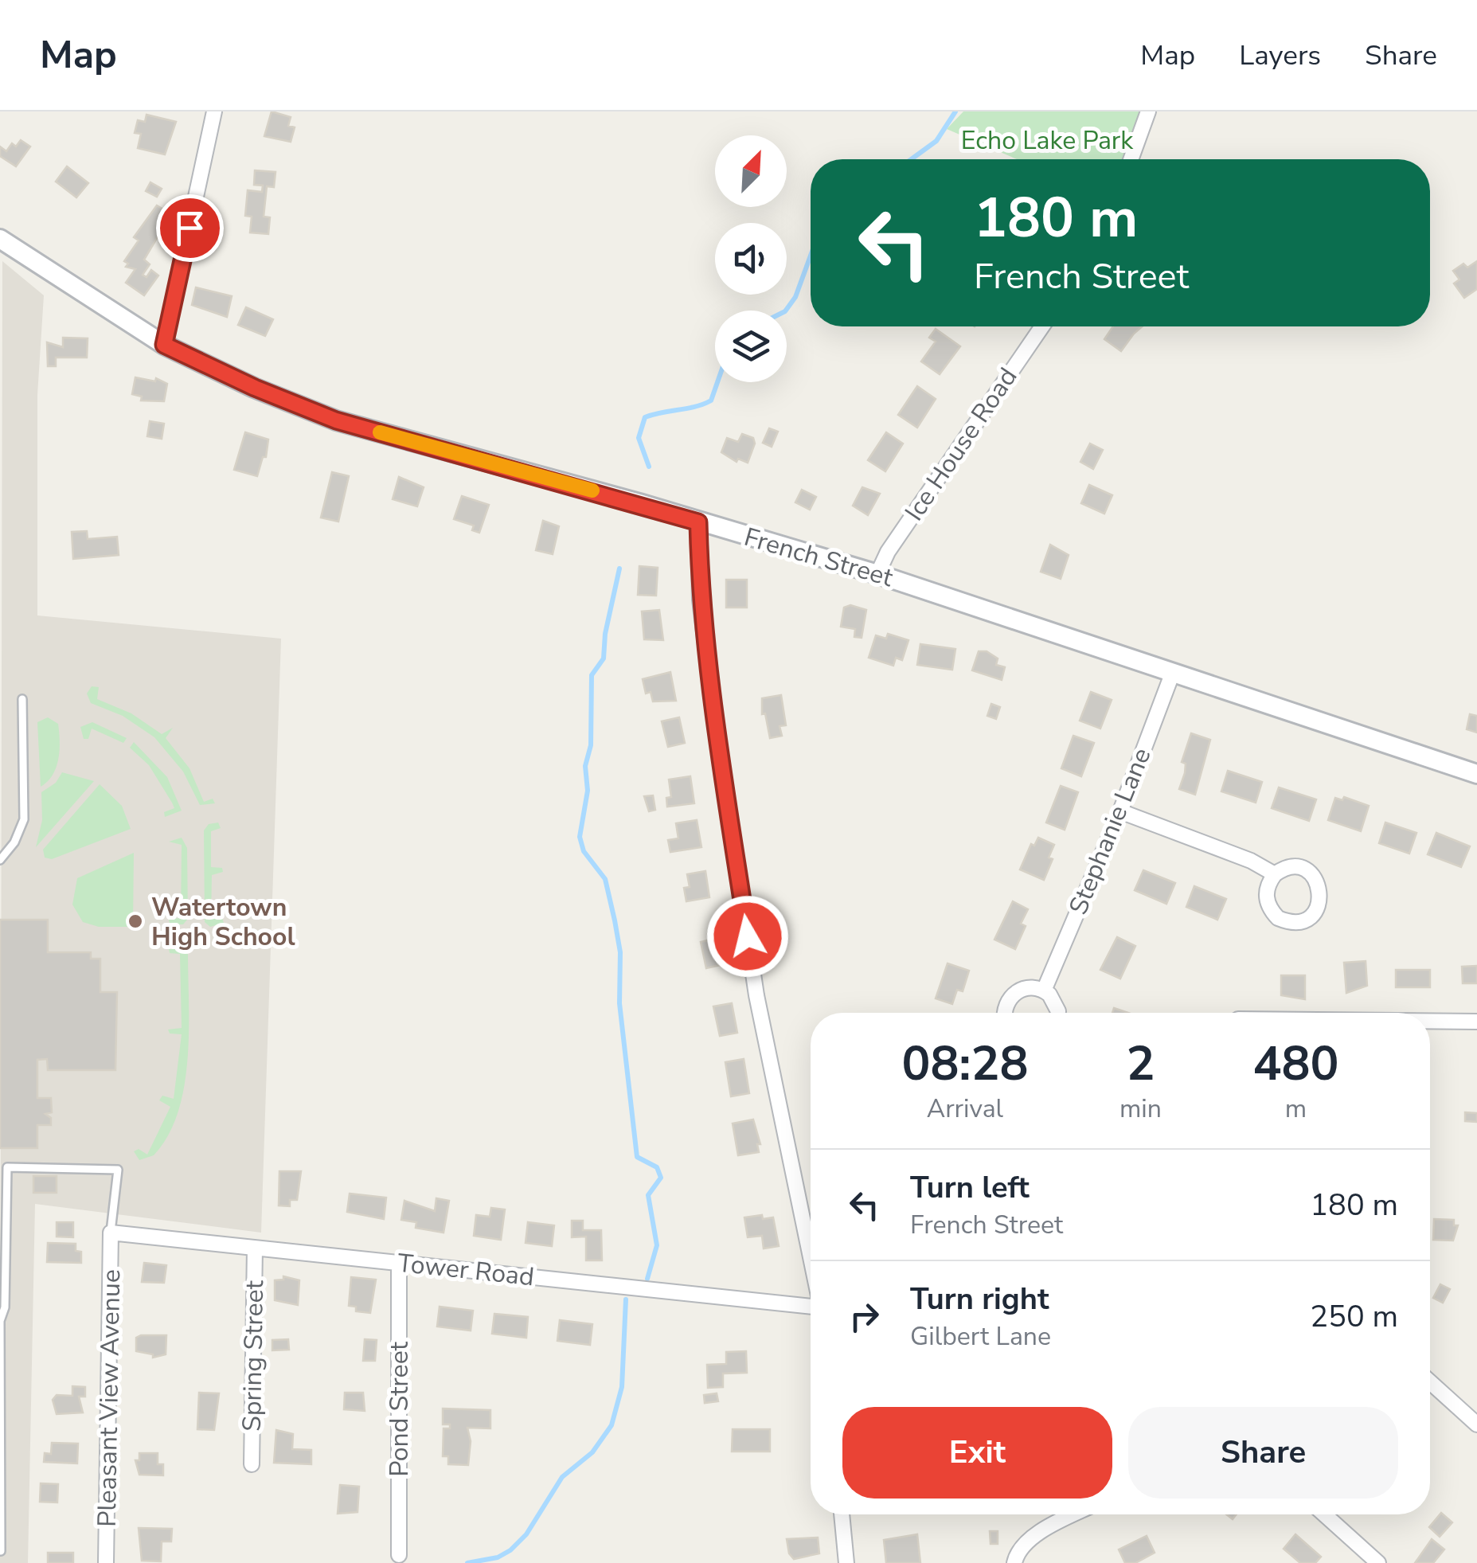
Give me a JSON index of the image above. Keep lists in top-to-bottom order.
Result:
{
  "streets": {
    "street": [
      "Ice House Road",
      "French Street",
      "Stephanie Lane",
      "Tower Road",
      "Spring Street",
      "Pleasant View Avenue",
      "Pond Street"
    ]
  },
  "crossings": [
    ["Ice House Road", "French Street"],
    ["French Street", "Stephanie Lane"],
    ["Tower Road", "Spring Street"],
    ["Tower Road", "Pleasant View Avenue"],
    ["Tower Road", "Pond Street"]
  ],
  "parks": ["Echo Lake Park"],
  "places": ["Watertown High School"],
  "north": "top right",
  "page": {
    "header": "Map",
    "nav": ["Map", "Layers", "Share"],
    "turn": ["180 m", "French Street"],
    "eta": [
      "08:28",
      "Arrival",
      "2",
      "min",
      "480",
      "m"
    ],
    "list": [
      {
        "name": "Turn left",
        "note": "French Street",
        "value": "180 m"
      },
      {
        "name": "Turn right",
        "note": "Gilbert Lane",
        "value": "250 m"
      }
    ],
    "buttons": ["Exit", "Share"]
  }
}
